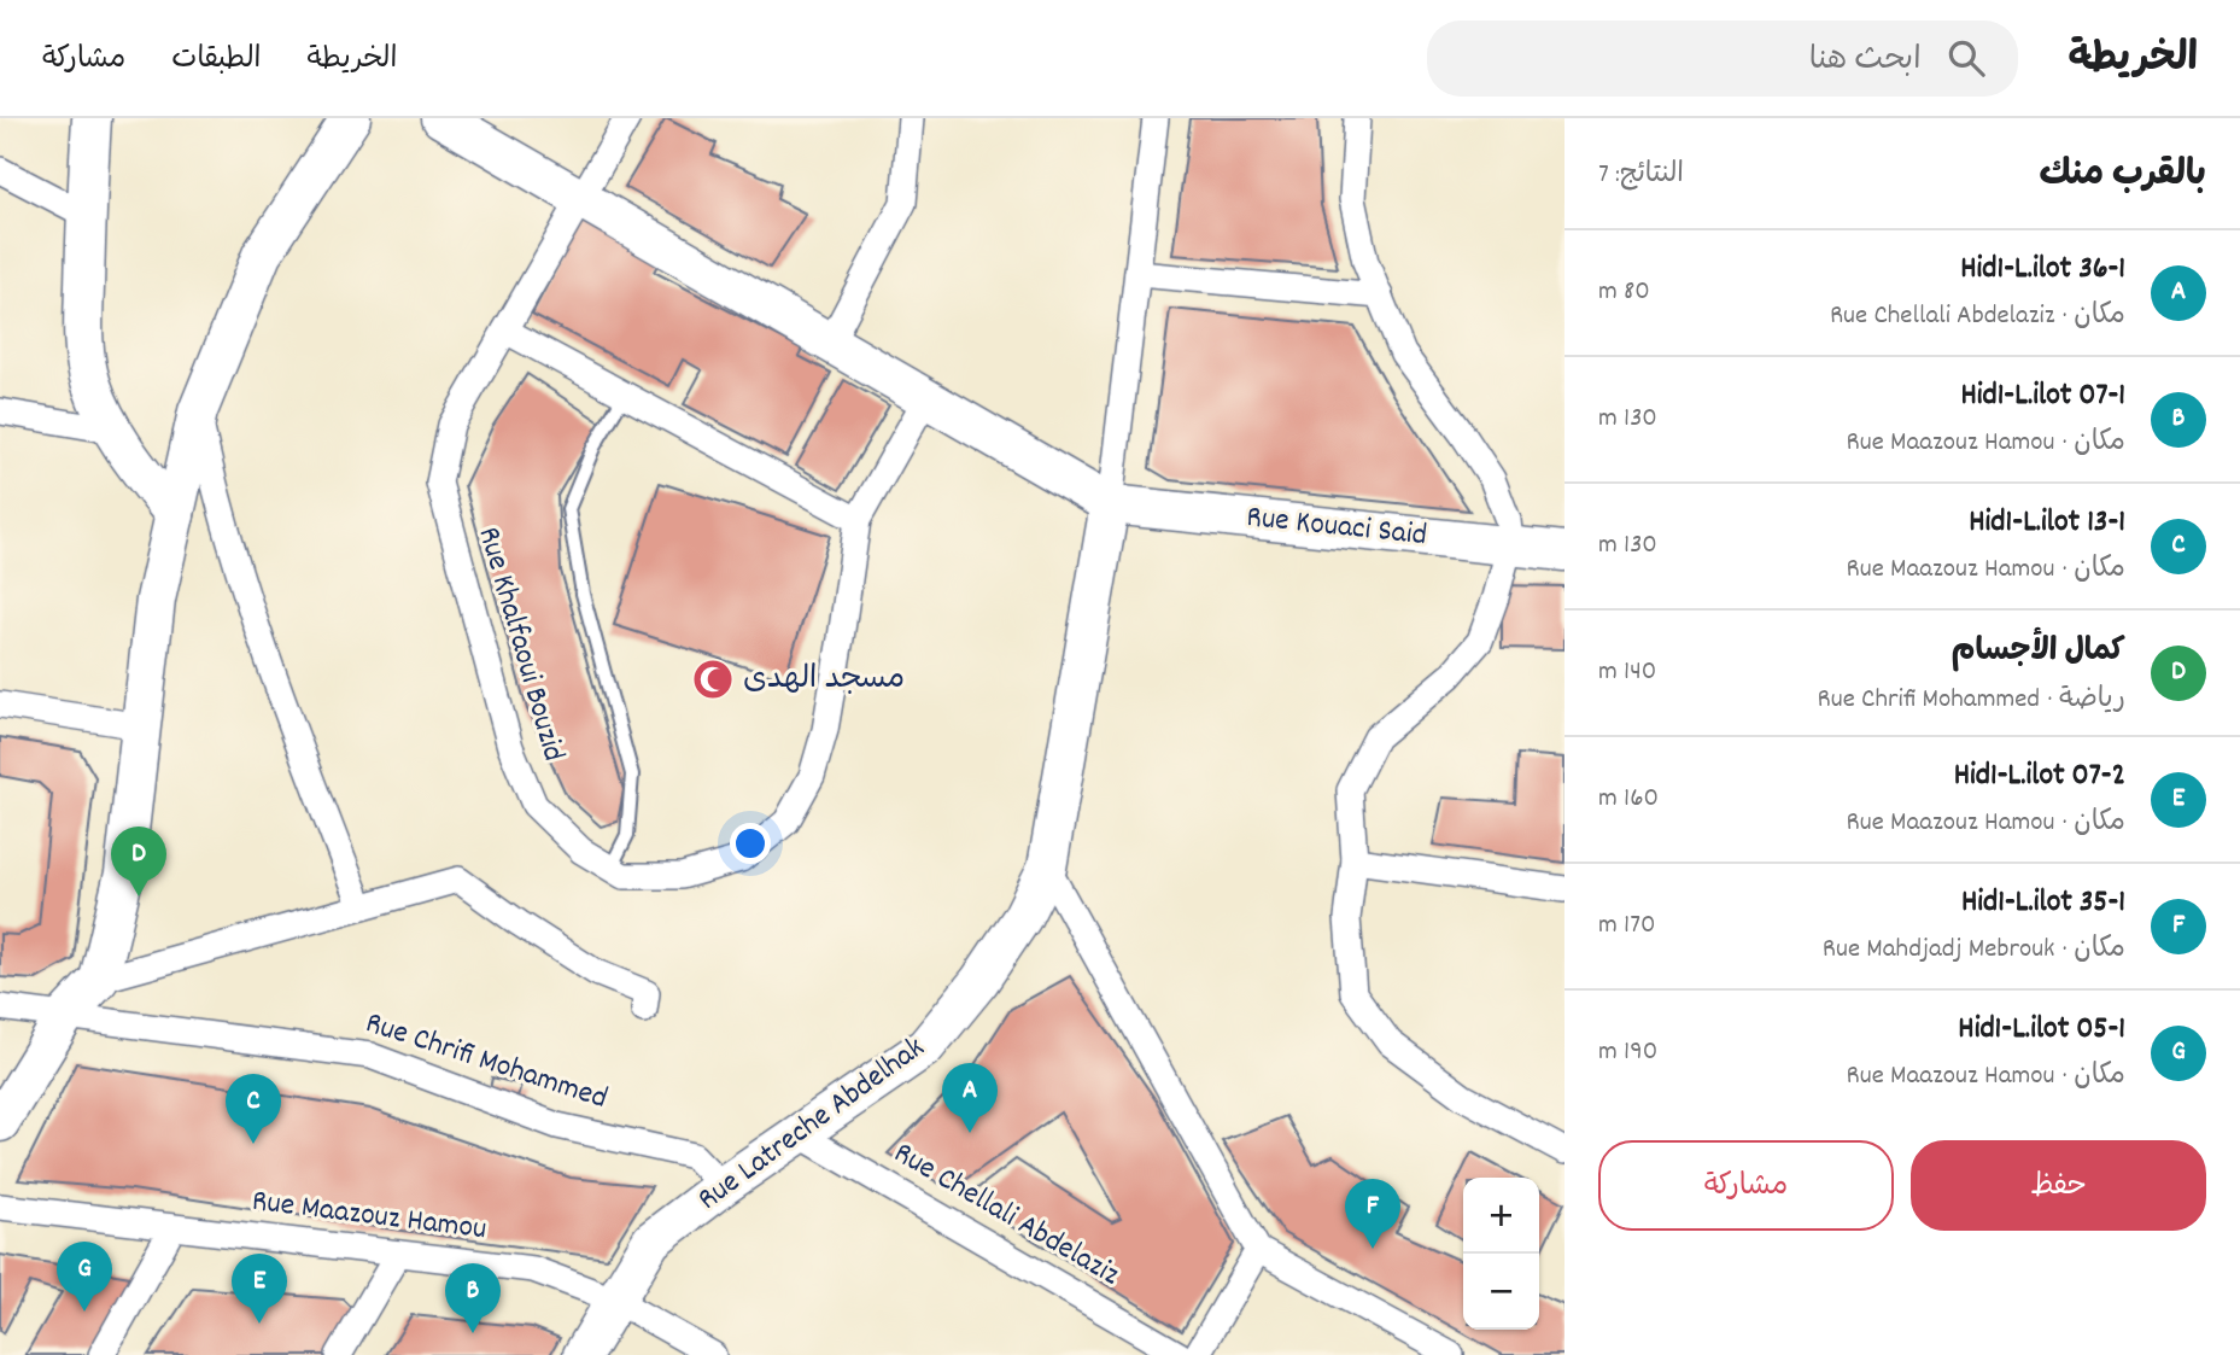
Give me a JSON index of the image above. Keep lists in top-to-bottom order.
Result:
{
  "streets": {
    "street": [
      "Rue Kouaci Said",
      "Rue Khalfaoui Bouzid",
      "Rue Chrifi Mohammed",
      "Rue Latreche Abdelhak",
      "Rue Chellali Abdelaziz",
      "Rue Maazouz Hamou"
    ]
  },
  "crossings": [
    ["Rue Kouaci Said", "Rue Latreche Abdelhak"],
    ["Rue Chrifi Mohammed", "Rue Latreche Abdelhak"],
    ["Rue Latreche Abdelhak", "Rue Chellali Abdelaziz"],
    ["Rue Latreche Abdelhak", "Rue Maazouz Hamou"]
  ],
  "places": {
    "mosque": ["مسجد الهدى"]
  },
  "page": {
    "header": "الخريطة",
    "search": "ابحث هنا",
    "nav": ["الخريطة", "الطبقات", "مشاركة"],
    "heading": ["بالقرب منك", "النتائج: 7"],
    "list": [
      {
        "mark": "A",
        "name": "Hid1-L.ilot 36-1",
        "note": "مكان · Rue Chellali Abdelaziz",
        "value": "80 m"
      },
      {
        "mark": "B",
        "name": "Hid1-L.ilot 07-1",
        "note": "مكان · Rue Maazouz Hamou",
        "value": "130 m"
      },
      {
        "mark": "C",
        "name": "Hid1-L.ilot 13-1",
        "note": "مكان · Rue Maazouz Hamou",
        "value": "130 m"
      },
      {
        "mark": "D",
        "name": "كمال الأجسام",
        "note": "رياضة · Rue Chrifi Mohammed",
        "value": "140 m"
      },
      {
        "mark": "E",
        "name": "Hid1-L.ilot 07-2",
        "note": "مكان · Rue Maazouz Hamou",
        "value": "160 m"
      },
      {
        "mark": "F",
        "name": "Hid1-L.ilot 35-1",
        "note": "مكان · Rue Mahdjadj Mebrouk",
        "value": "170 m"
      },
      {
        "mark": "G",
        "name": "Hid1-L.ilot 05-1",
        "note": "مكان · Rue Maazouz Hamou",
        "value": "190 m"
      }
    ],
    "pins": [
      "D",
      "A",
      "C",
      "F",
      "G",
      "E",
      "B"
    ],
    "buttons": ["حفظ", "مشاركة"],
    "map_buttons": ["+", "−"]
  }
}
